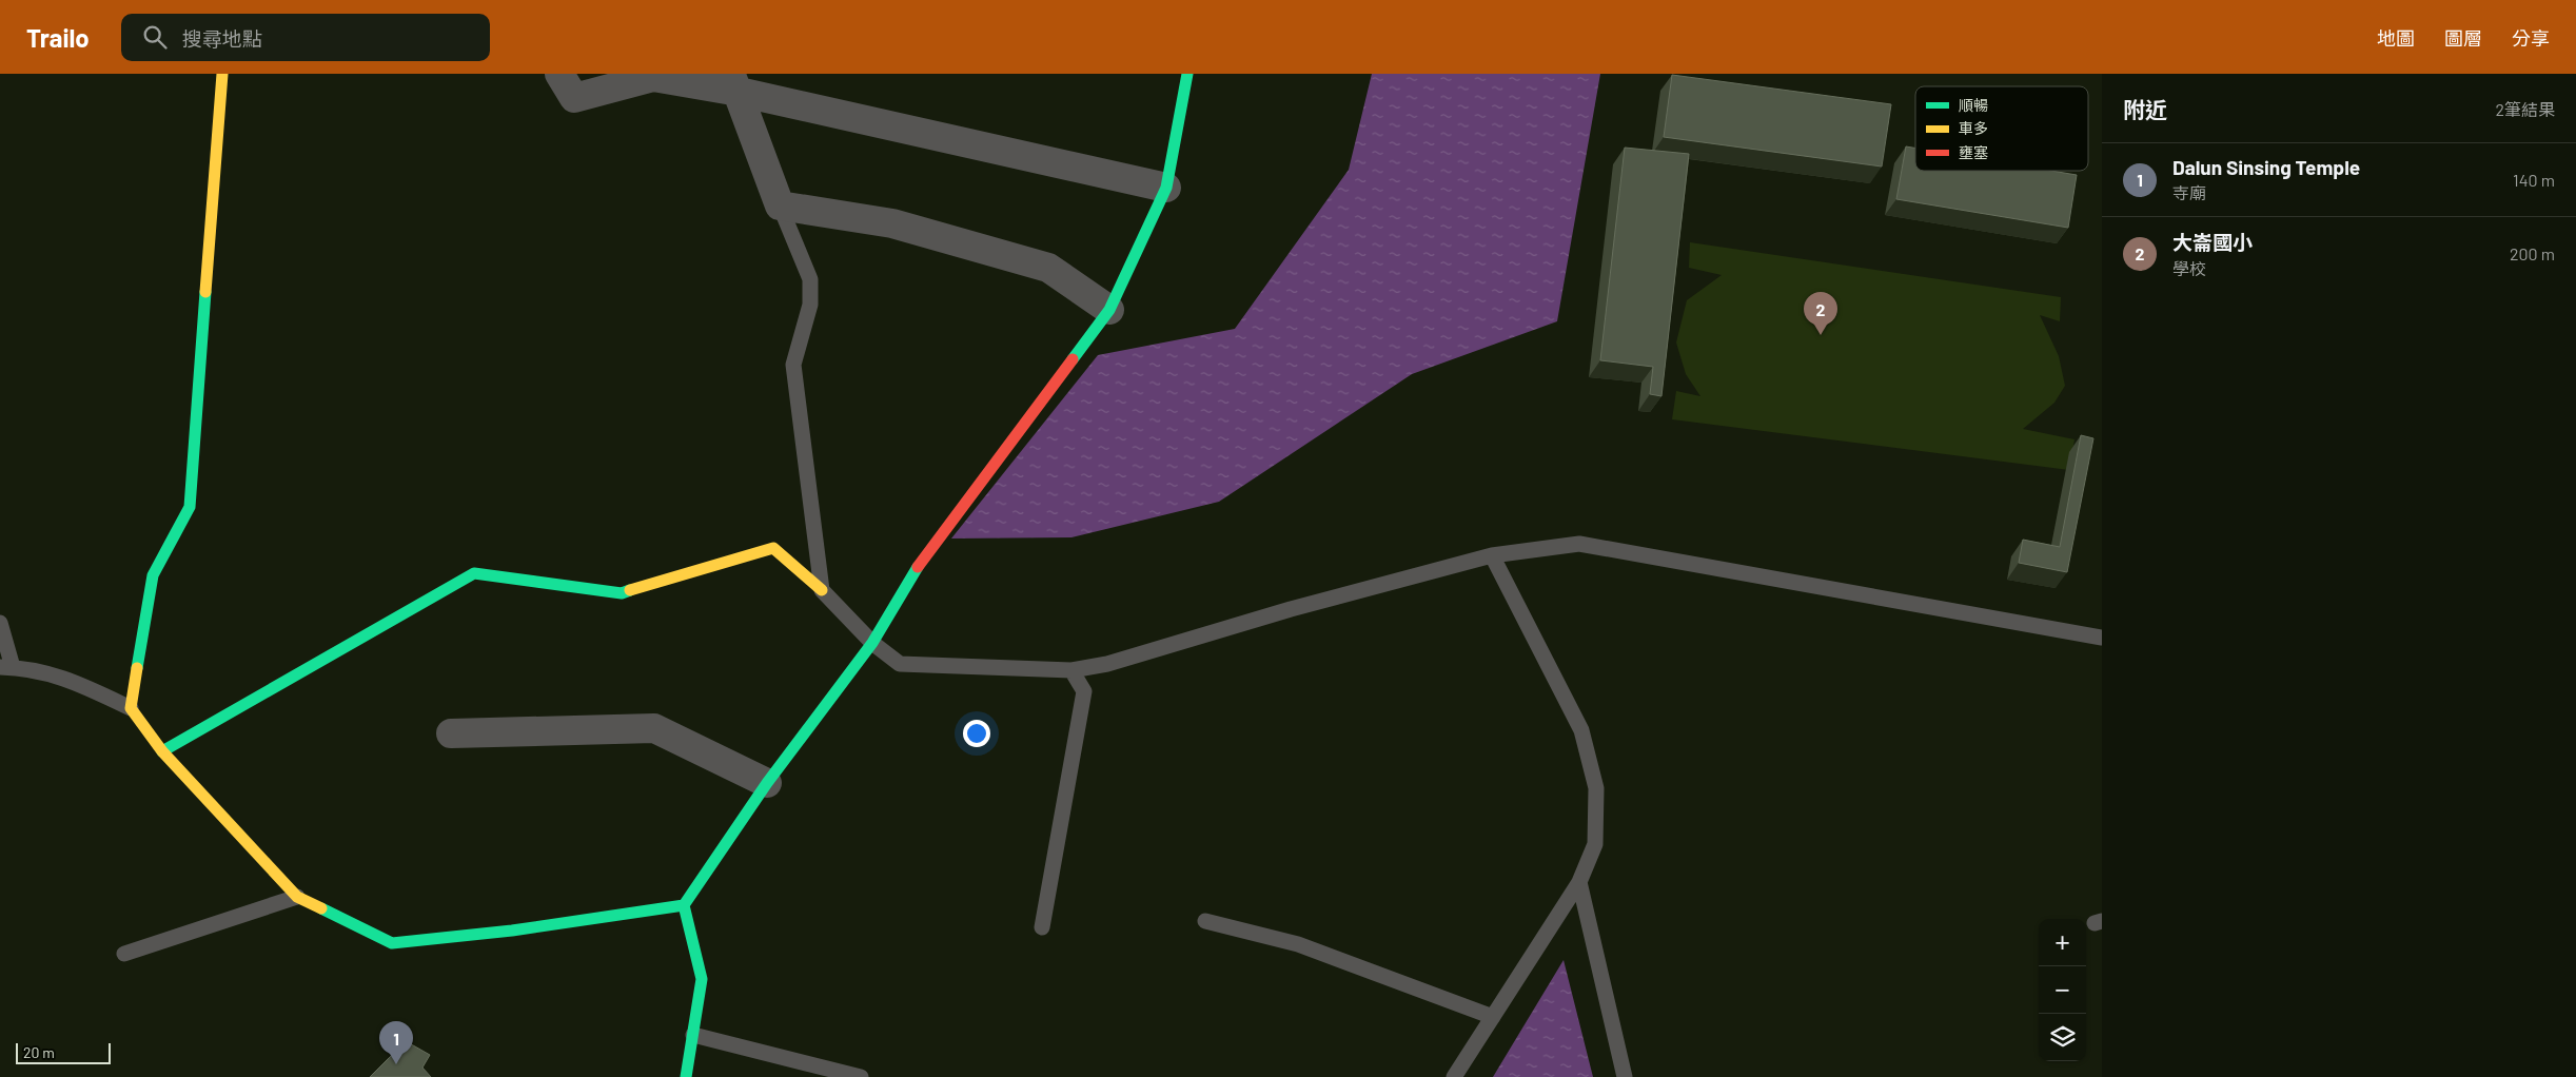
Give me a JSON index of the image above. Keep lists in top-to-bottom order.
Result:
{
  "legend": ["順暢", "車多", "壅塞"],
  "scale_bar": "20 m",
  "page": {
    "header": "Trailo",
    "search": "搜尋地點",
    "nav": ["地圖", "圖層", "分享"],
    "heading": ["附近", "2筆結果"],
    "list": [
      {
        "mark": "1",
        "name": "Dalun Sinsing Temple",
        "note": "寺廟",
        "value": "140 m"
      },
      {
        "mark": "2",
        "name": "大崙國小",
        "note": "學校",
        "value": "200 m"
      }
    ],
    "pins": ["2", "1"],
    "map_buttons": ["+", "−"],
    "scale": "20 m"
  }
}
